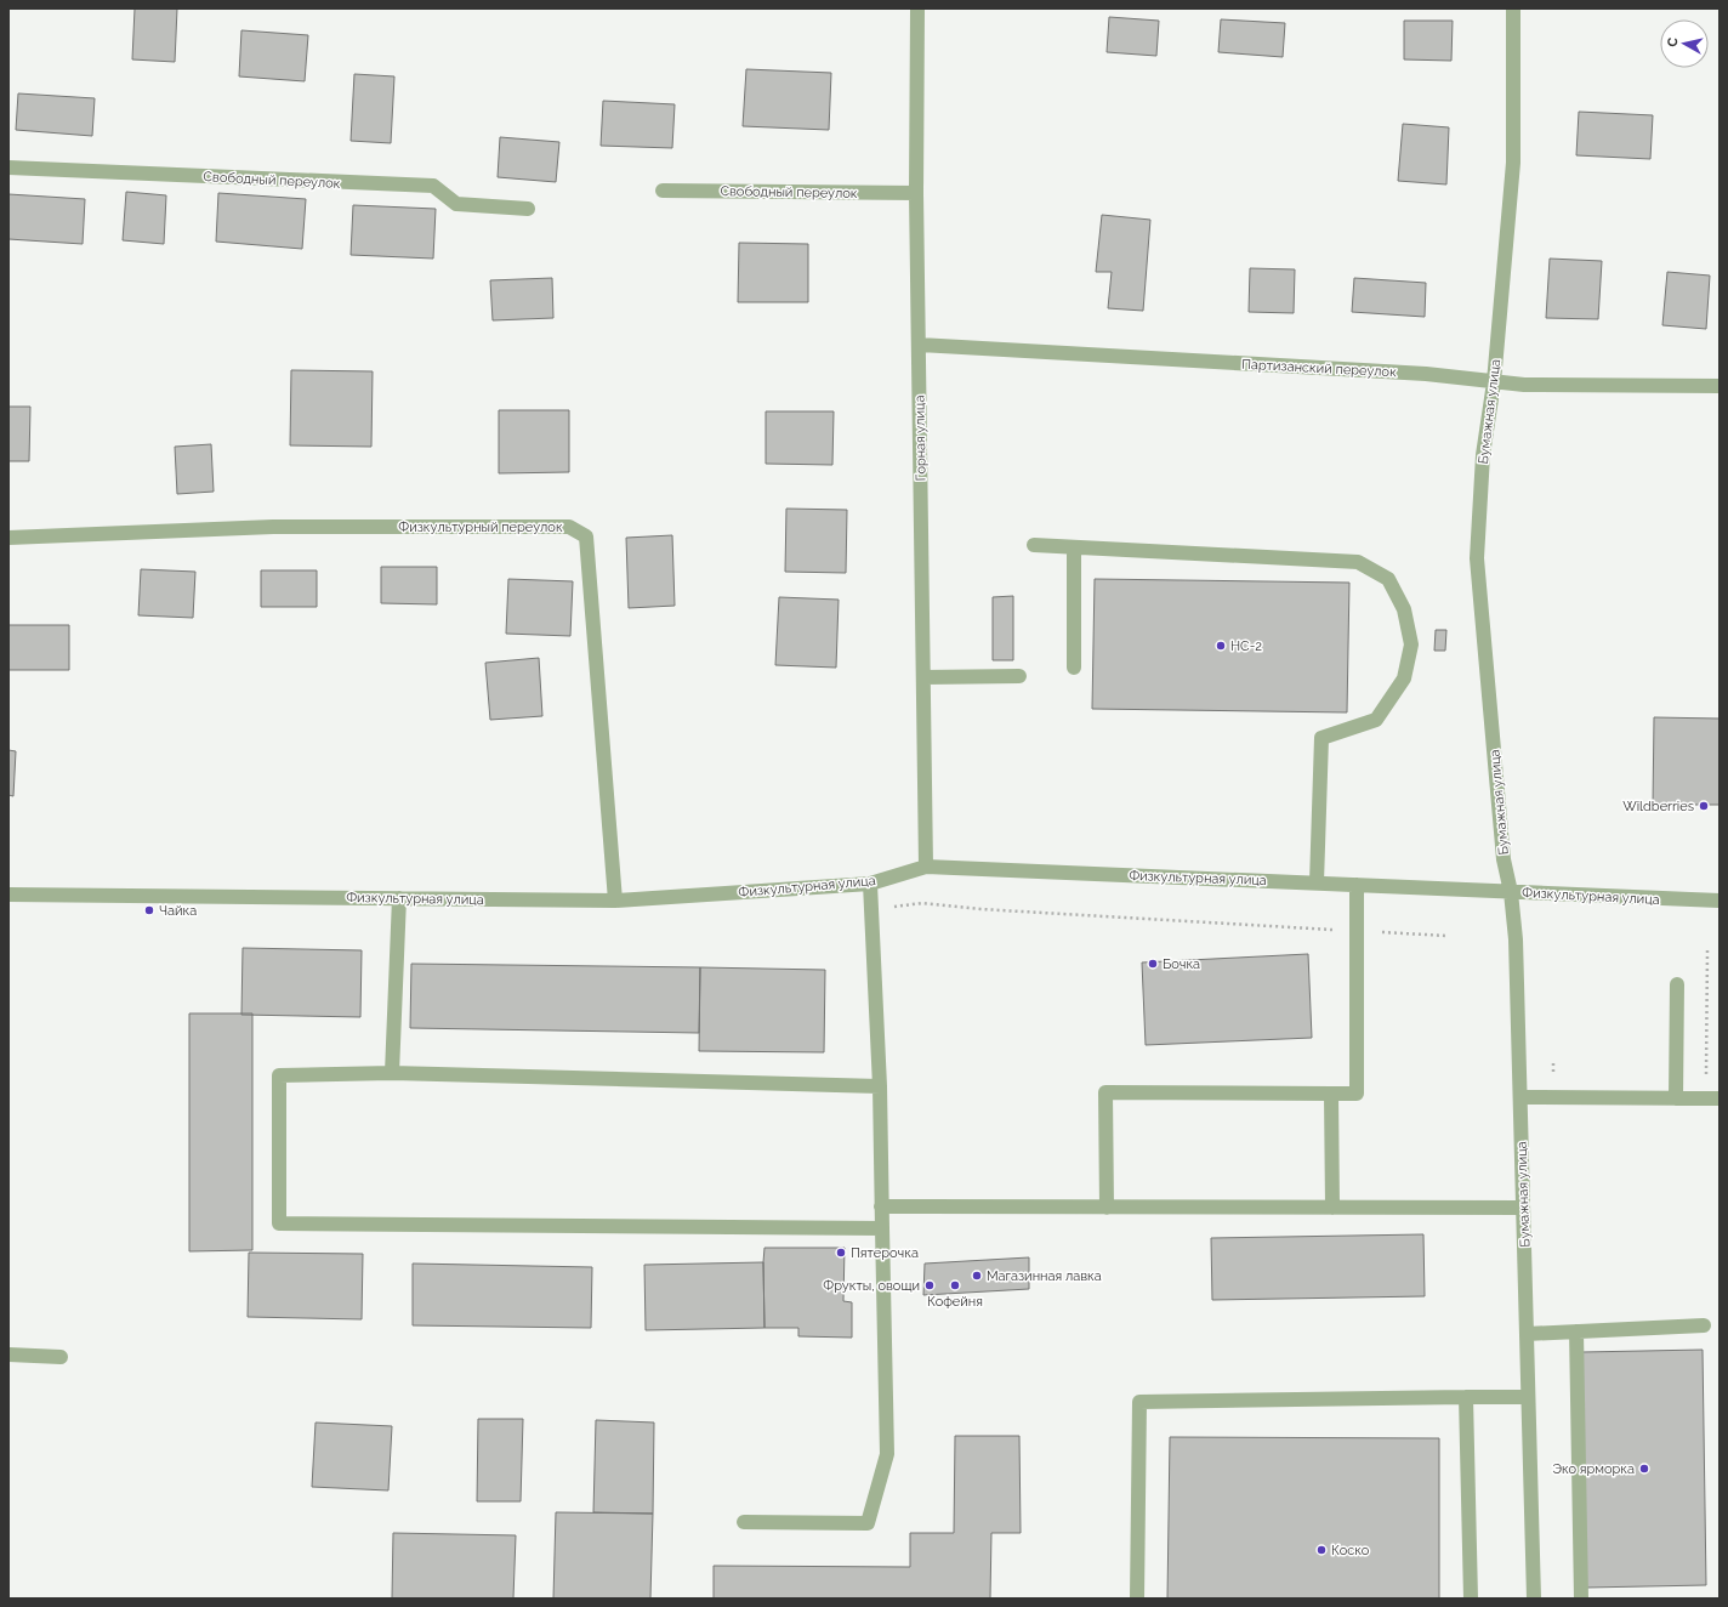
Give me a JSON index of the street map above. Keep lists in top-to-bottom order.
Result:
{
  "streets": {
    "street": [
      "Свободный переулок",
      "Партизанский переулок",
      "Бумажная улица",
      "Горная улица",
      "Физкультурный переулок",
      "Физкультурная улица"
    ]
  },
  "crossings": [
    ["Свободный переулок", "Горная улица"],
    ["Партизанский переулок", "Бумажная улица"],
    ["Партизанский переулок", "Горная улица"],
    ["Бумажная улица", "Физкультурная улица"],
    ["Горная улица", "Физкультурная улица"],
    ["Физкультурный переулок", "Физкультурная улица"]
  ],
  "places": [
    "НС-2",
    "Wildberries",
    "Чайка",
    "Бочка",
    "Пятерочка",
    "Магазинная лавка",
    "Фрукты, овощи",
    "Кофейня",
    "Эко ярморка",
    "Коско"
  ],
  "north": "left"
}
